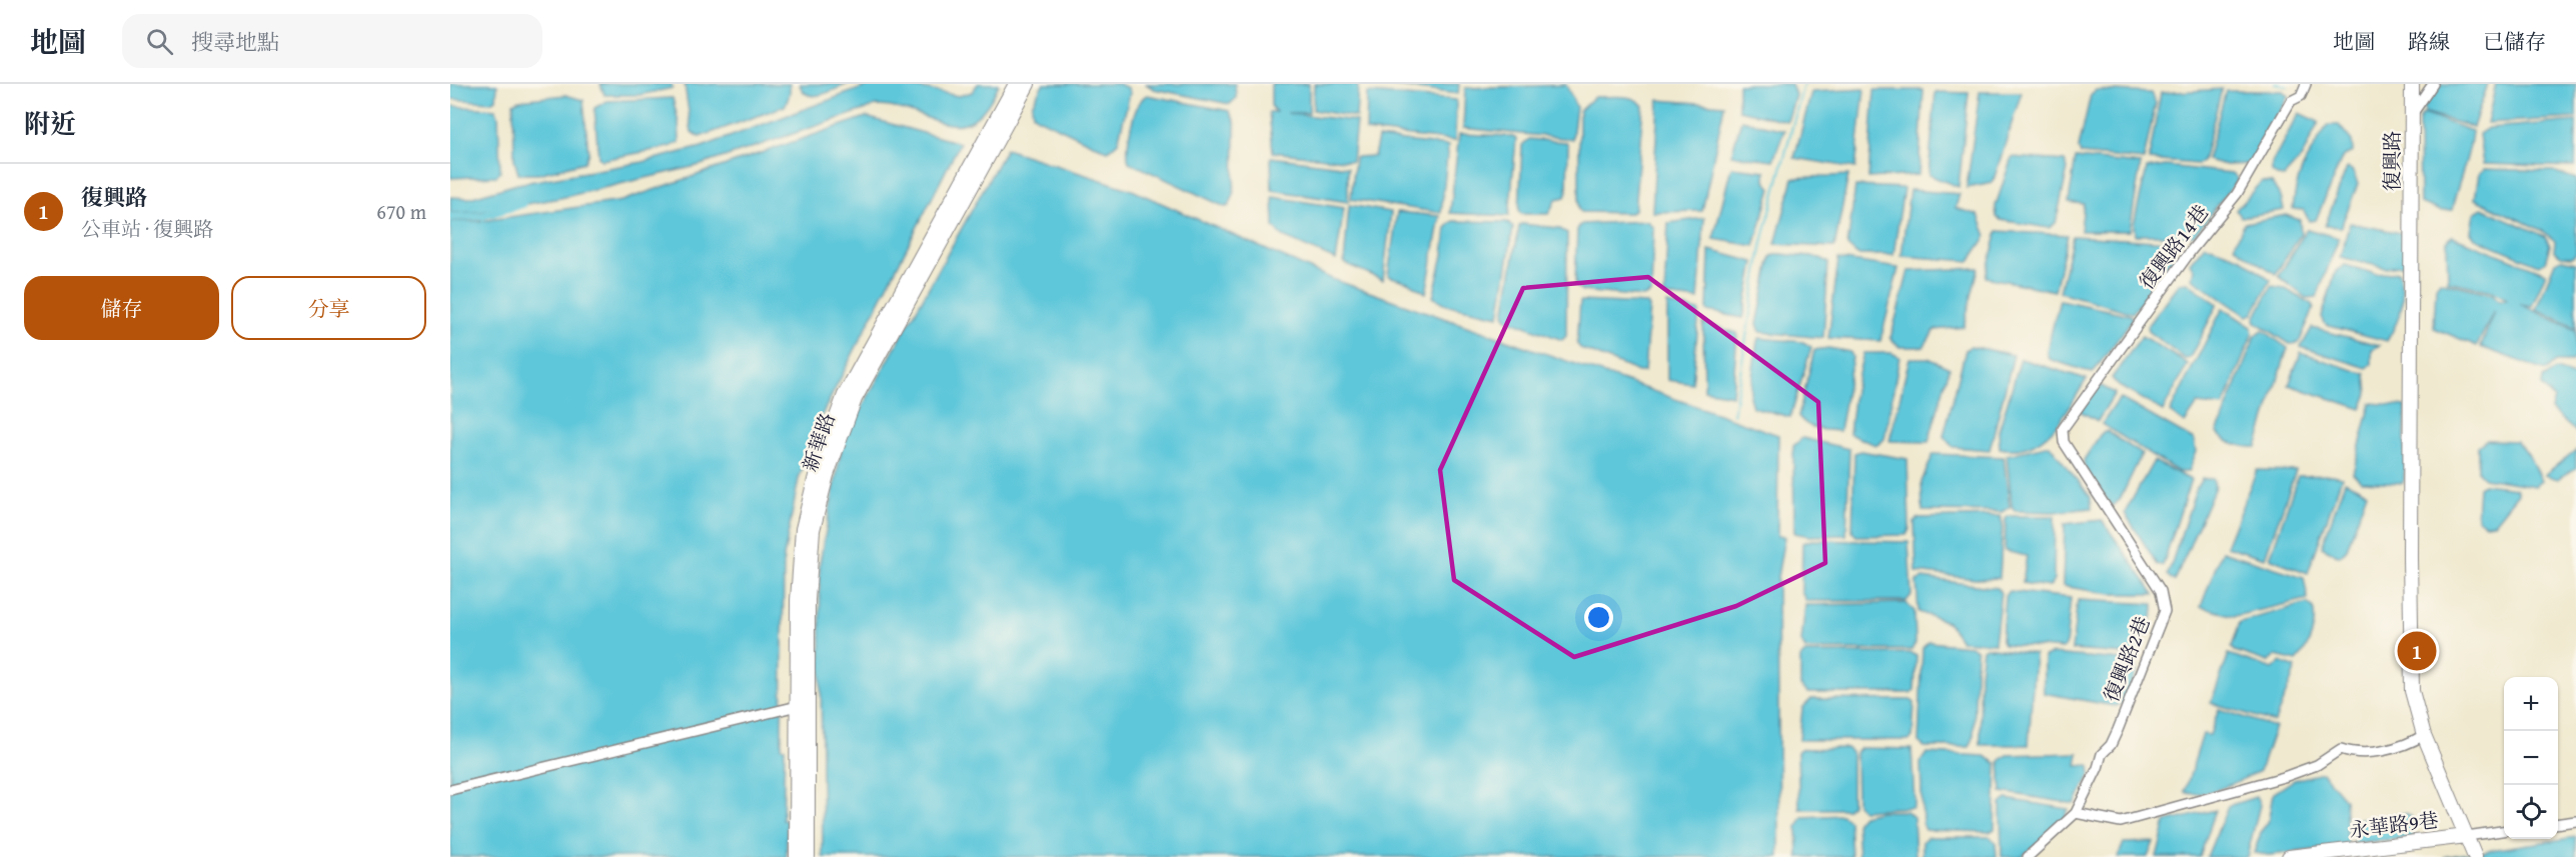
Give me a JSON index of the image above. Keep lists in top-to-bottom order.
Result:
{
  "streets": {
    "street": [
      "復興路",
      "復興路14巷",
      "新華路",
      "復興路2巷",
      "永華路9巷"
    ]
  },
  "crossings": [
    ["復興路", "永華路9巷"],
    ["復興路14巷", "復興路2巷"]
  ],
  "page": {
    "header": "地圖",
    "search": "搜尋地點",
    "nav": ["地圖", "路線", "已儲存"],
    "heading": "附近",
    "list": [
      {
        "mark": "1",
        "name": "復興路",
        "note": "公車站 · 復興路",
        "value": "670 m"
      }
    ],
    "buttons": ["儲存", "分享"],
    "pins": "1",
    "map_buttons": ["+", "−"]
  }
}
